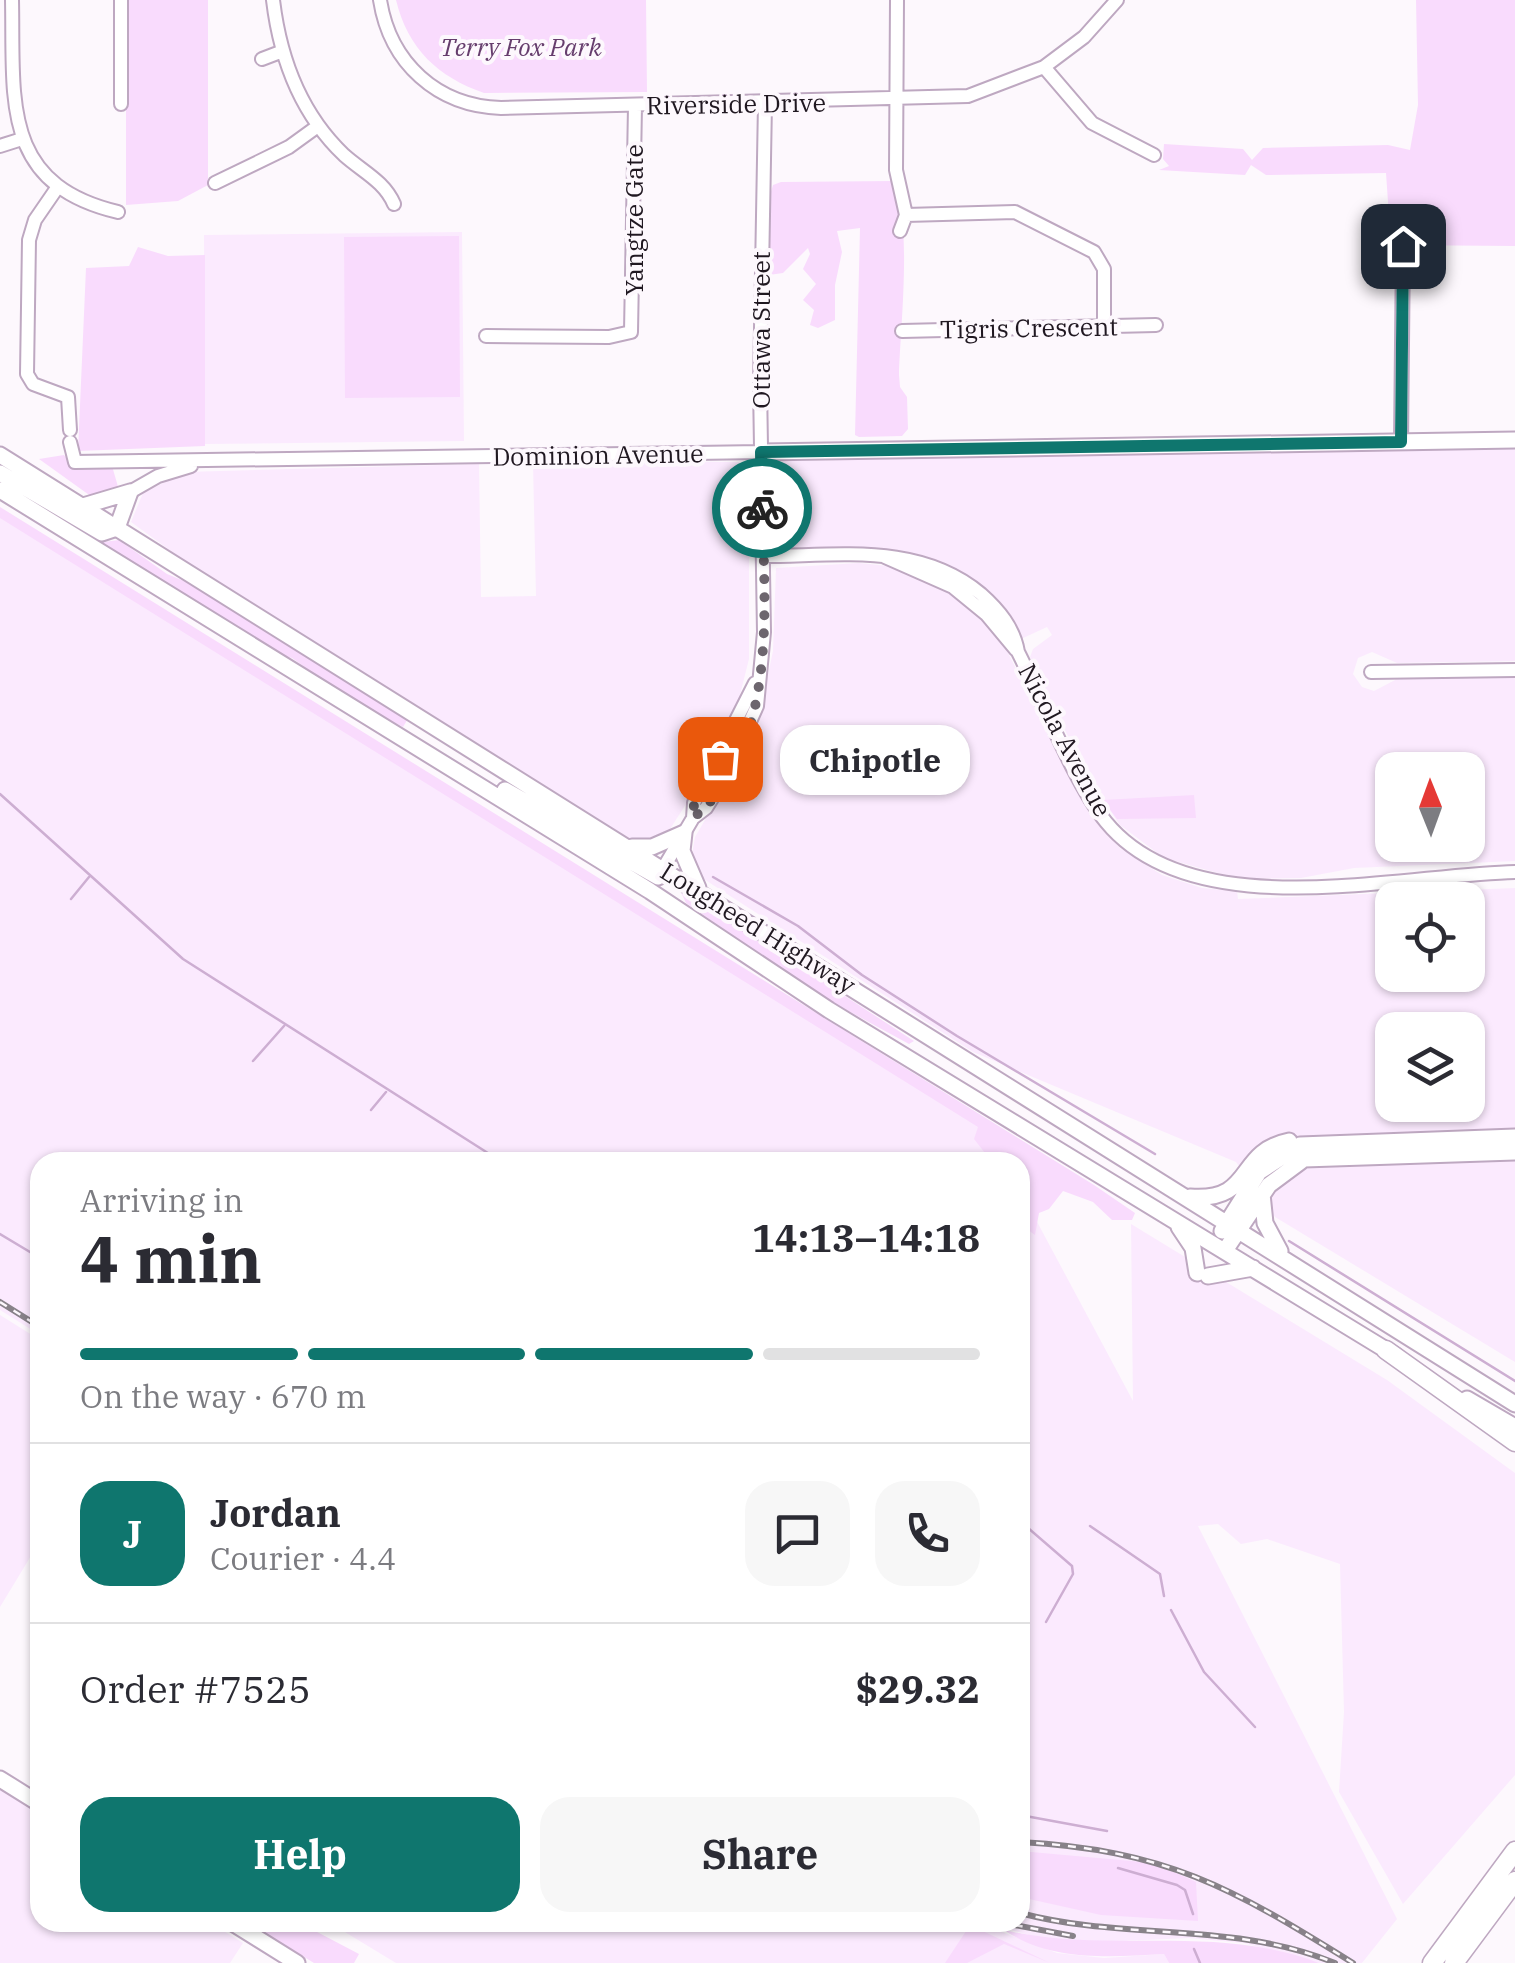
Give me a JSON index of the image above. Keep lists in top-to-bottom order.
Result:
{
  "streets": {
    "main road": ["Dominion Avenue", "Lougheed Highway"],
    "street": [
      "Riverside Drive",
      "Yangtze Gate",
      "Tigris Crescent",
      "Ottawa Street",
      "Nicola Avenue"
    ]
  },
  "crossings": [
    ["Riverside Drive", "Yangtze Gate"],
    ["Riverside Drive", "Ottawa Street"],
    ["Ottawa Street", "Dominion Avenue"],
    ["Ottawa Street", "Nicola Avenue"],
    ["Ottawa Street", "Lougheed Highway"]
  ],
  "parks": ["Terry Fox Park"],
  "places": ["Chipotle"],
  "north": "top",
  "page": {
    "bubble": "Chipotle",
    "heading": ["4 min", "Arriving in", "14:13–14:18"],
    "panel": [
      "Jordan",
      "Courier · 4.4",
      "Order #7525",
      "$29.32"
    ],
    "bar": "On the way · 670 m",
    "round": "J",
    "buttons": ["Help", "Share"]
  }
}
